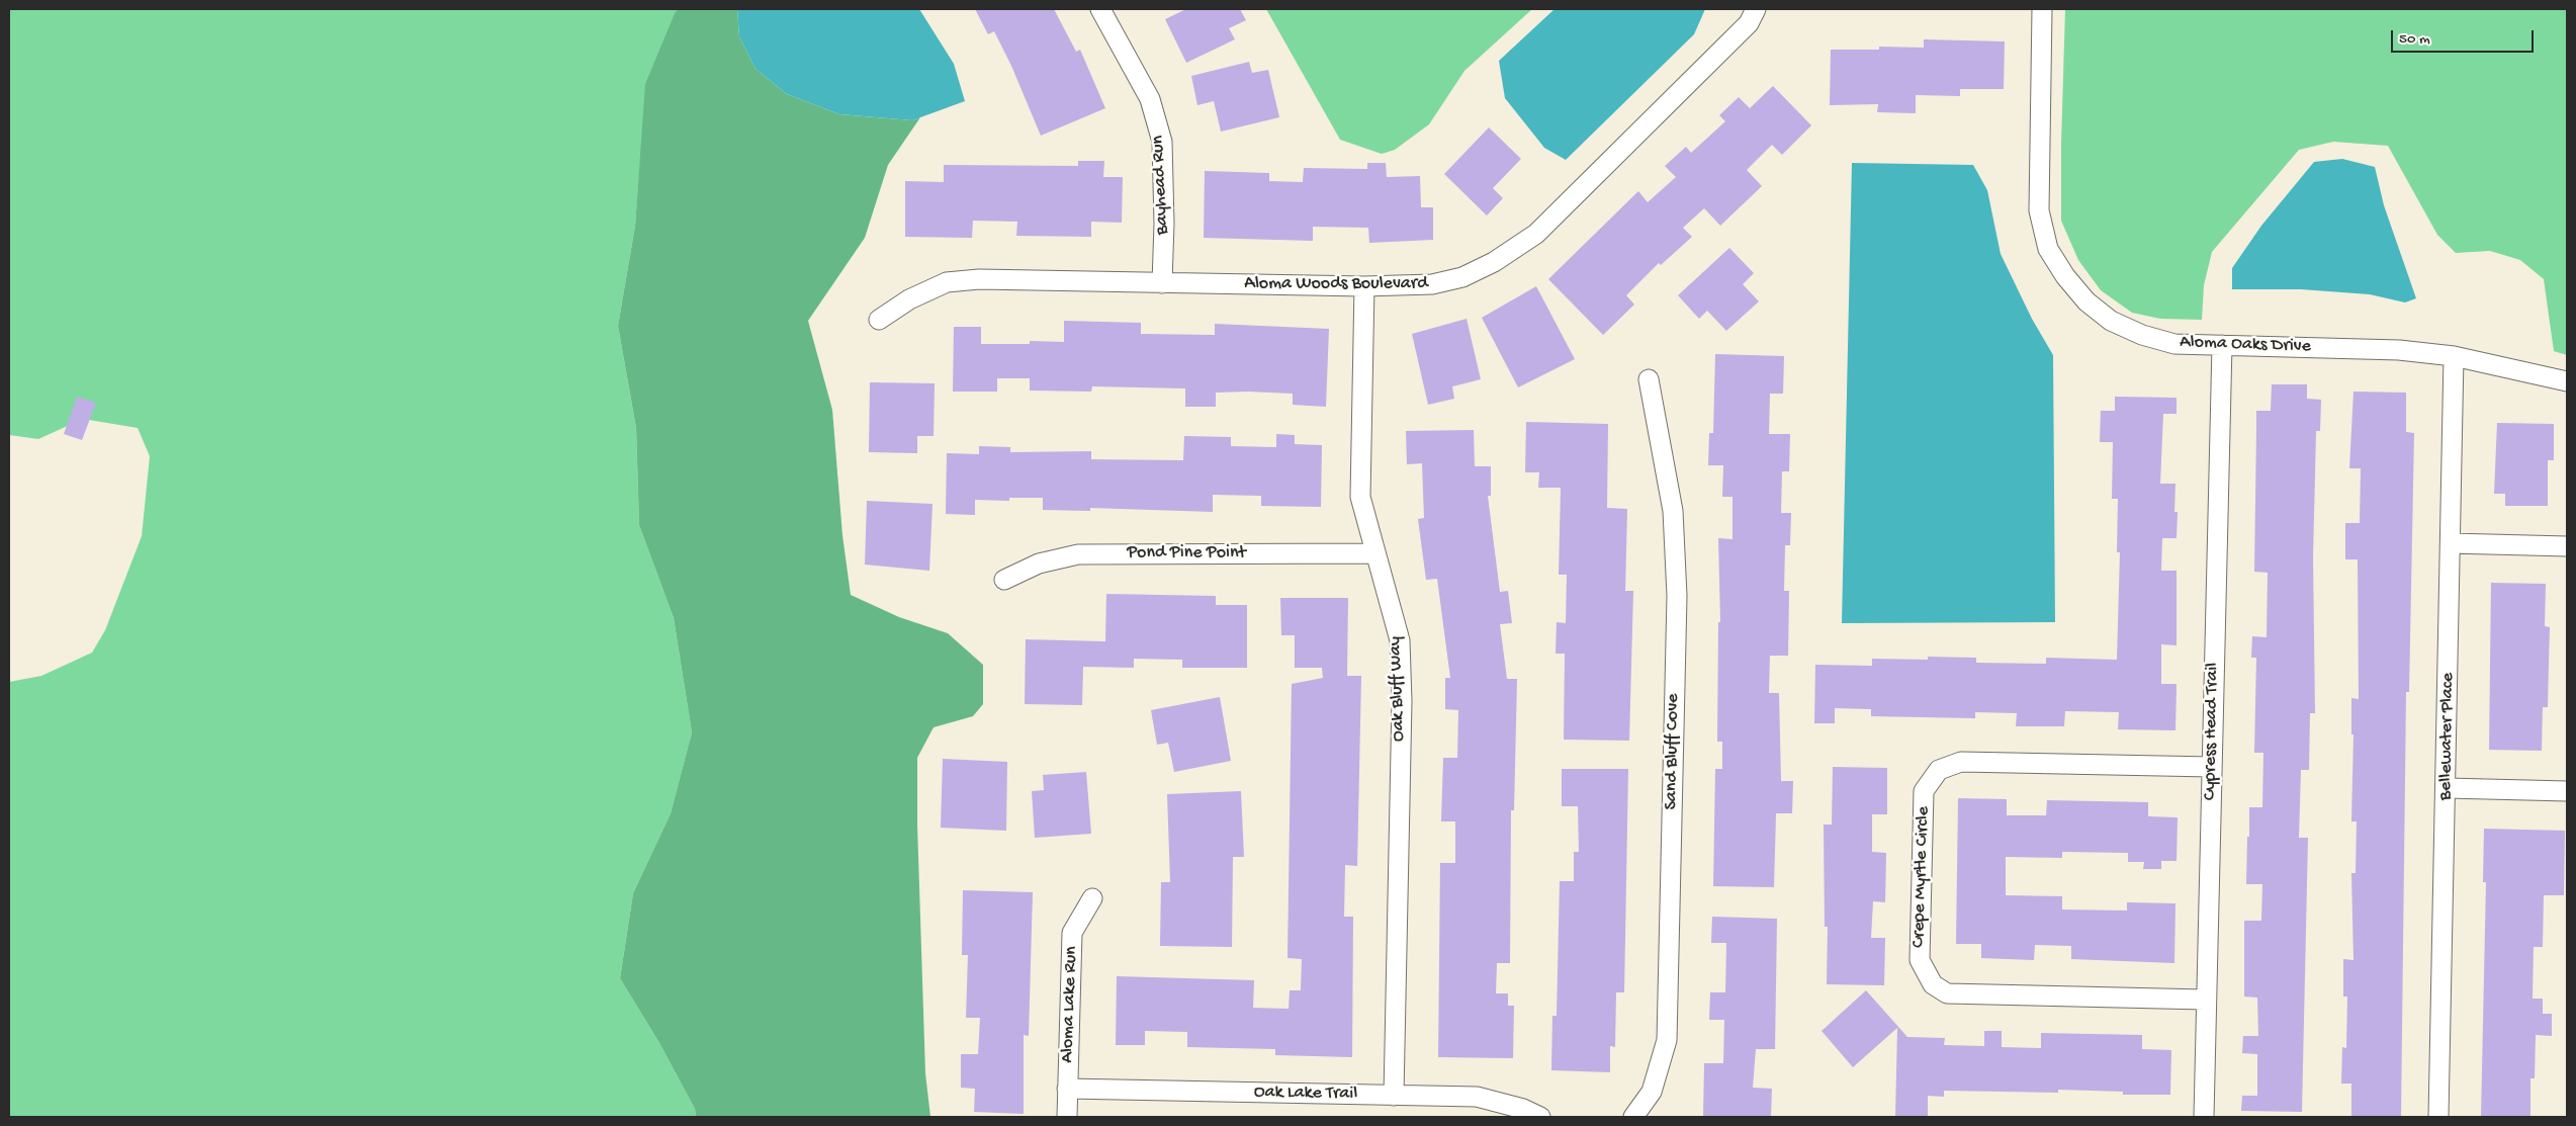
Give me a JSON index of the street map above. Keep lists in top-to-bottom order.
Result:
{
  "streets": {
    "street": [
      "Bayhead Run",
      "Aloma Woods Boulevard",
      "Aloma Oaks Drive",
      "Pond Pine Point",
      "Oak Bluff Way",
      "Cypress Head Trail",
      "Bellewater Place",
      "Sand Bluff Cove",
      "Crepe Myrtle Circle",
      "Aloma Lake Run",
      "Oak Lake Trail"
    ]
  },
  "crossings": [
    ["Bayhead Run", "Aloma Woods Boulevard"],
    ["Aloma Woods Boulevard", "Oak Bluff Way"],
    ["Aloma Oaks Drive", "Cypress Head Trail"],
    ["Aloma Oaks Drive", "Bellewater Place"],
    ["Pond Pine Point", "Oak Bluff Way"],
    ["Oak Bluff Way", "Oak Lake Trail"],
    ["Cypress Head Trail", "Crepe Myrtle Circle"],
    ["Aloma Lake Run", "Oak Lake Trail"]
  ],
  "scale_bar": "50 m"
}
